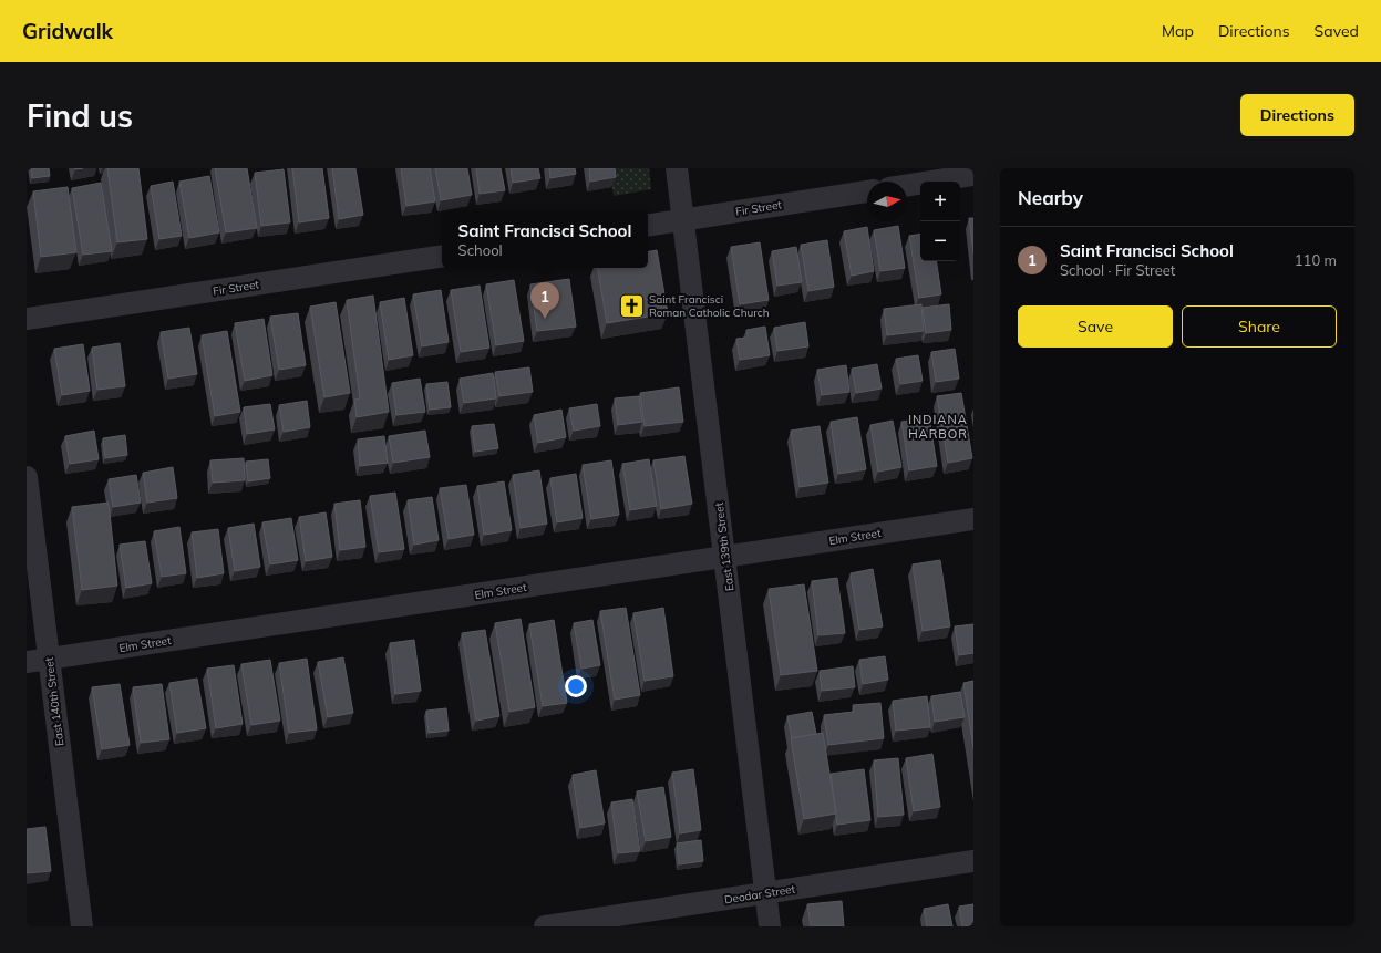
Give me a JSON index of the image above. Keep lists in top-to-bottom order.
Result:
{
  "streets": {
    "street": [
      "Fir Street",
      "Elm Street",
      "East 139th Street",
      "East 140th Street",
      "Deodar Street"
    ]
  },
  "crossings": [
    ["Fir Street", "East 139th Street"],
    ["Elm Street", "East 139th Street"],
    ["Elm Street", "East 140th Street"],
    ["East 139th Street", "Deodar Street"]
  ],
  "districts": ["INDIANA HARBOR"],
  "places": {
    "church": ["Saint Francisci Roman Catholic Church"]
  },
  "north": "right",
  "page": {
    "header": "Gridwalk",
    "nav": ["Map", "Directions", "Saved"],
    "buttons": [
      "Directions",
      ["Save", "Share"]
    ],
    "title": "Find us",
    "heading": "Nearby",
    "map_buttons": ["+", "−"],
    "popup": ["Saint Francisci School", "School"],
    "list": [
      {
        "mark": "1",
        "name": "Saint Francisci School",
        "note": "School · Fir Street",
        "value": "110 m"
      }
    ],
    "pins": "1"
  }
}
